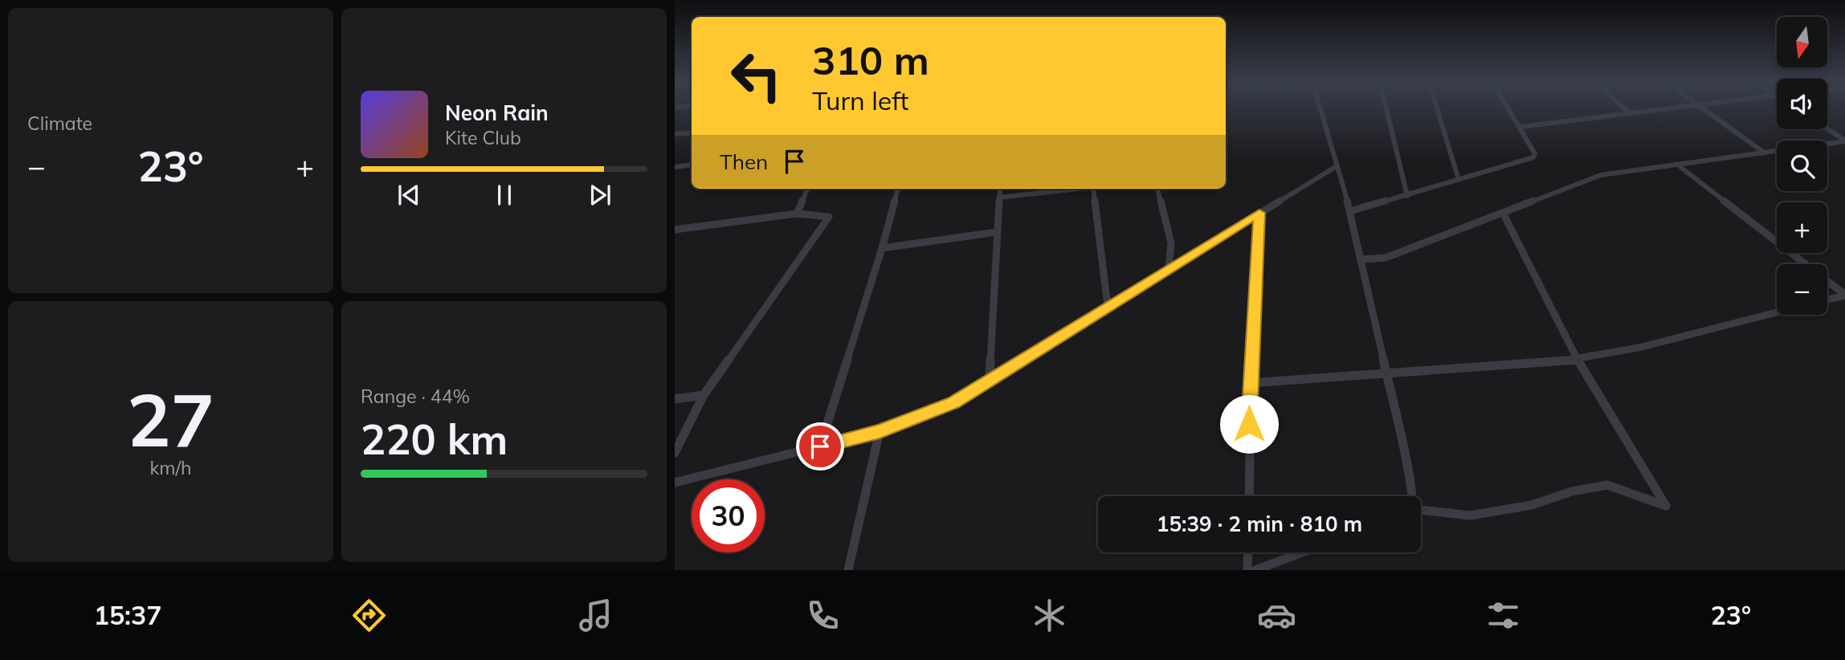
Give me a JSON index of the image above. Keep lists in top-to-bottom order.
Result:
{
  "north": "bottom",
  "page": {
    "tile": [
      "Climate",
      ["27", "km/h"],
      ["Range · 44%", "220 km"]
    ],
    "map_buttons": ["+", "−"],
    "turn": ["310 m", "Turn left"],
    "song": ["Neon Rain", "Kite Club"],
    "then": "Then",
    "heat": ["−", "23°", "+"],
    "limit": "30",
    "trip": "15:39 · 2 min · 810 m",
    "tabs": ["15:37", "23°"]
  }
}
